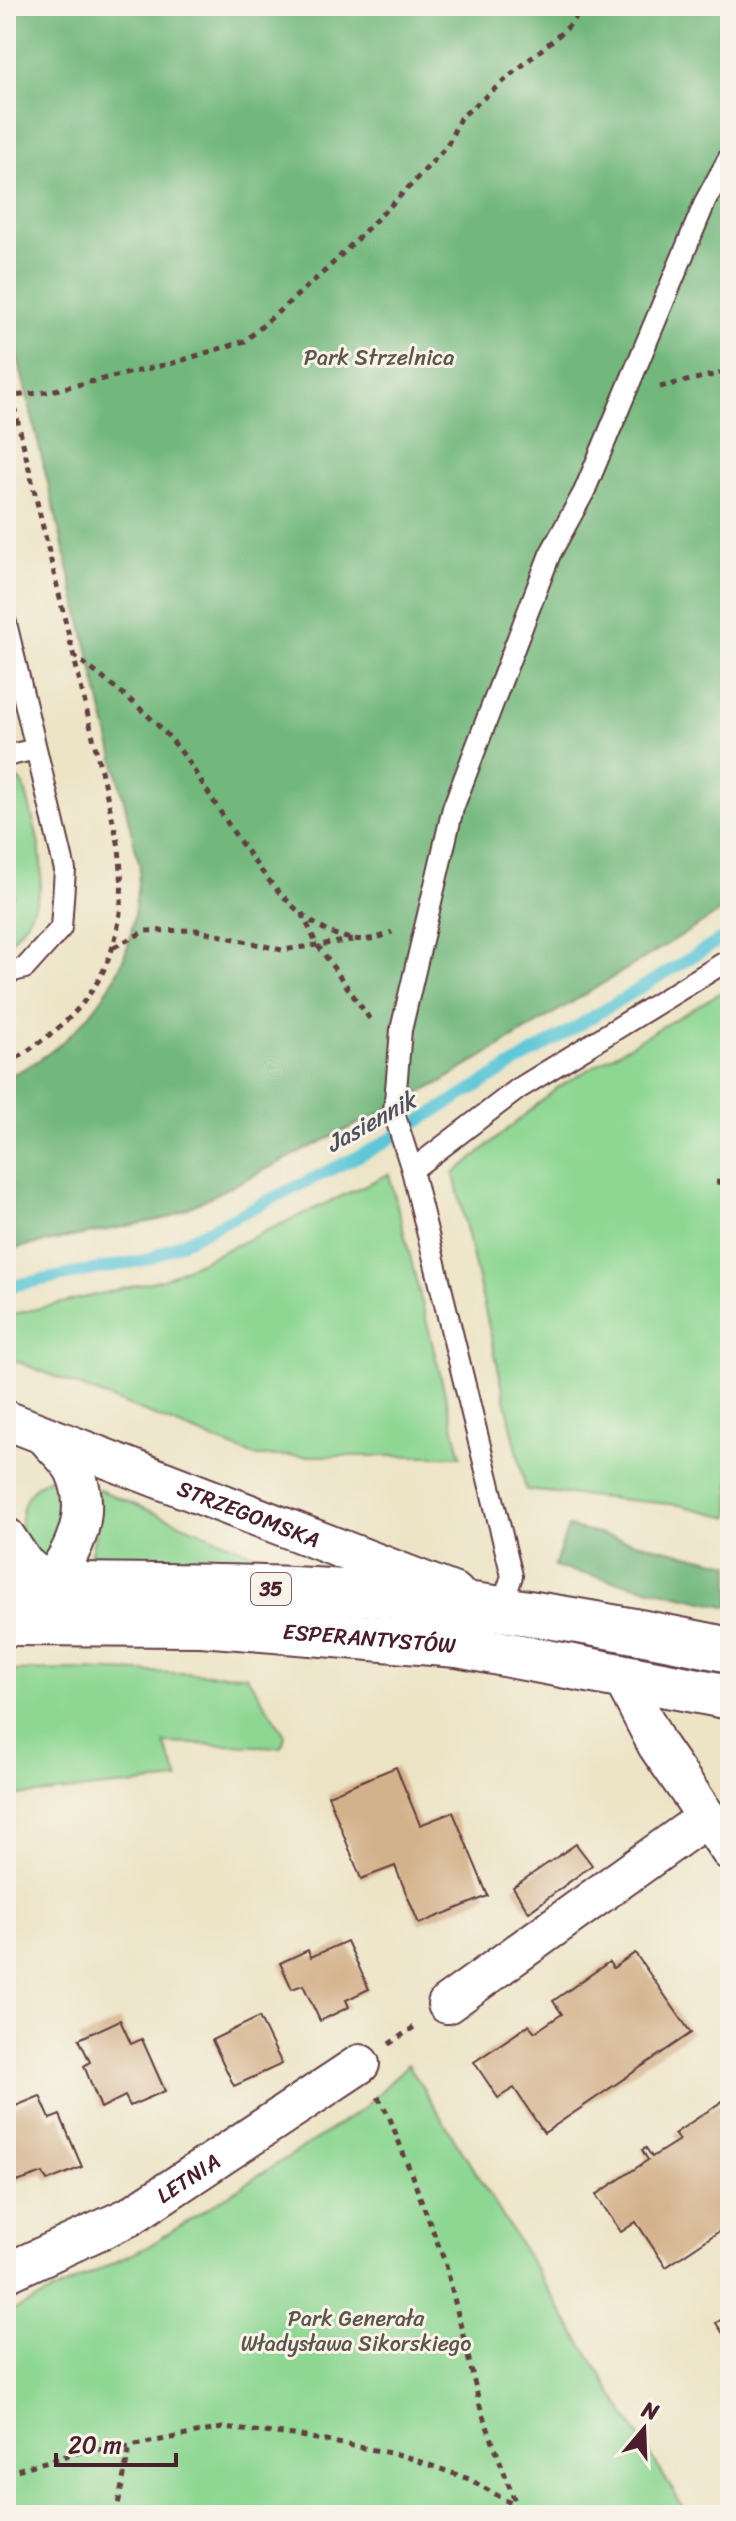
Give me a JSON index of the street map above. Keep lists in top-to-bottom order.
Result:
{
  "streets": {
    "main road": ["35", "ESPERANTYSTÓW"],
    "street": ["STRZEGOMSKA", "LETNIA"]
  },
  "crossings": [
    ["STRZEGOMSKA", "ESPERANTYSTÓW"]
  ],
  "water": ["Jasiennik"],
  "parks": ["Park Strzelnica", "Park Generała Władysława Sikorskiego"],
  "scale_bar": "20 m",
  "north": "top"
}
